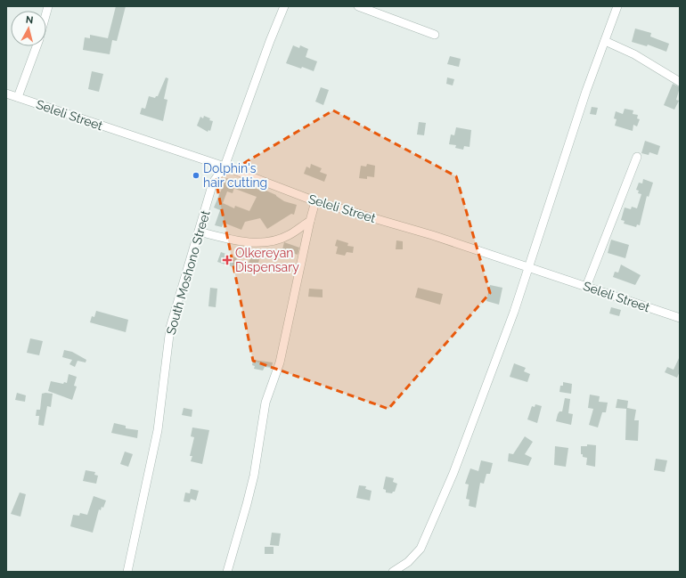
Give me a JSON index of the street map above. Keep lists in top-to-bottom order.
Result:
{
  "streets": {
    "street": ["Seleli Street", "South Moshono Street"]
  },
  "crossings": [
    ["Seleli Street", "South Moshono Street"]
  ],
  "places": {
    "other": ["Dolphin's hair cutting"],
    "health": ["Olkereyan Dispensary"]
  },
  "north": "top"
}
